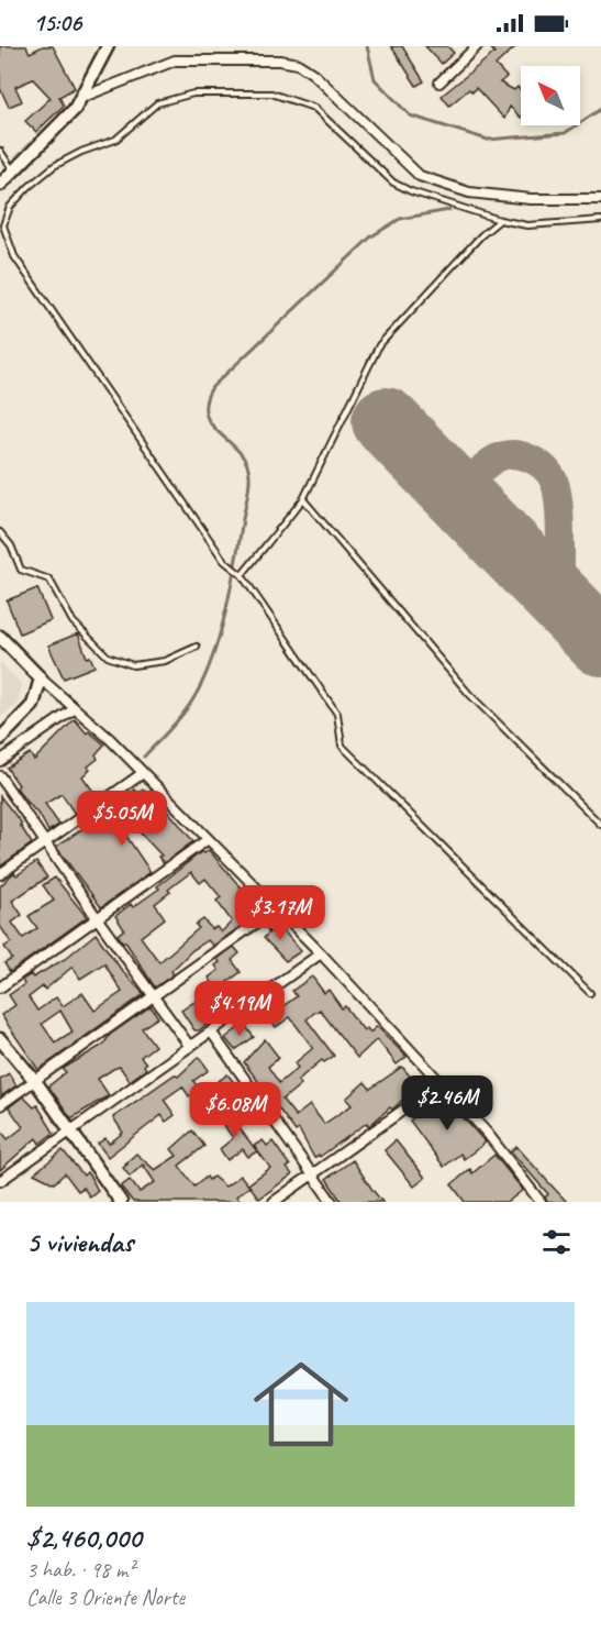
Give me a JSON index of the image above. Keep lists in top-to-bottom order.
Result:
{
  "north": "top left",
  "page": {
    "status": "15:06",
    "price": [
      "$5.05M",
      "$3.17M",
      "$4.19M",
      "$2.46M",
      "$6.08M"
    ],
    "heading": "5 viviendas",
    "list": [
      {
        "name": "$2,460,000",
        "note": "3 hab. · 98 m² · Calle 3 Oriente Norte"
      }
    ]
  }
}
